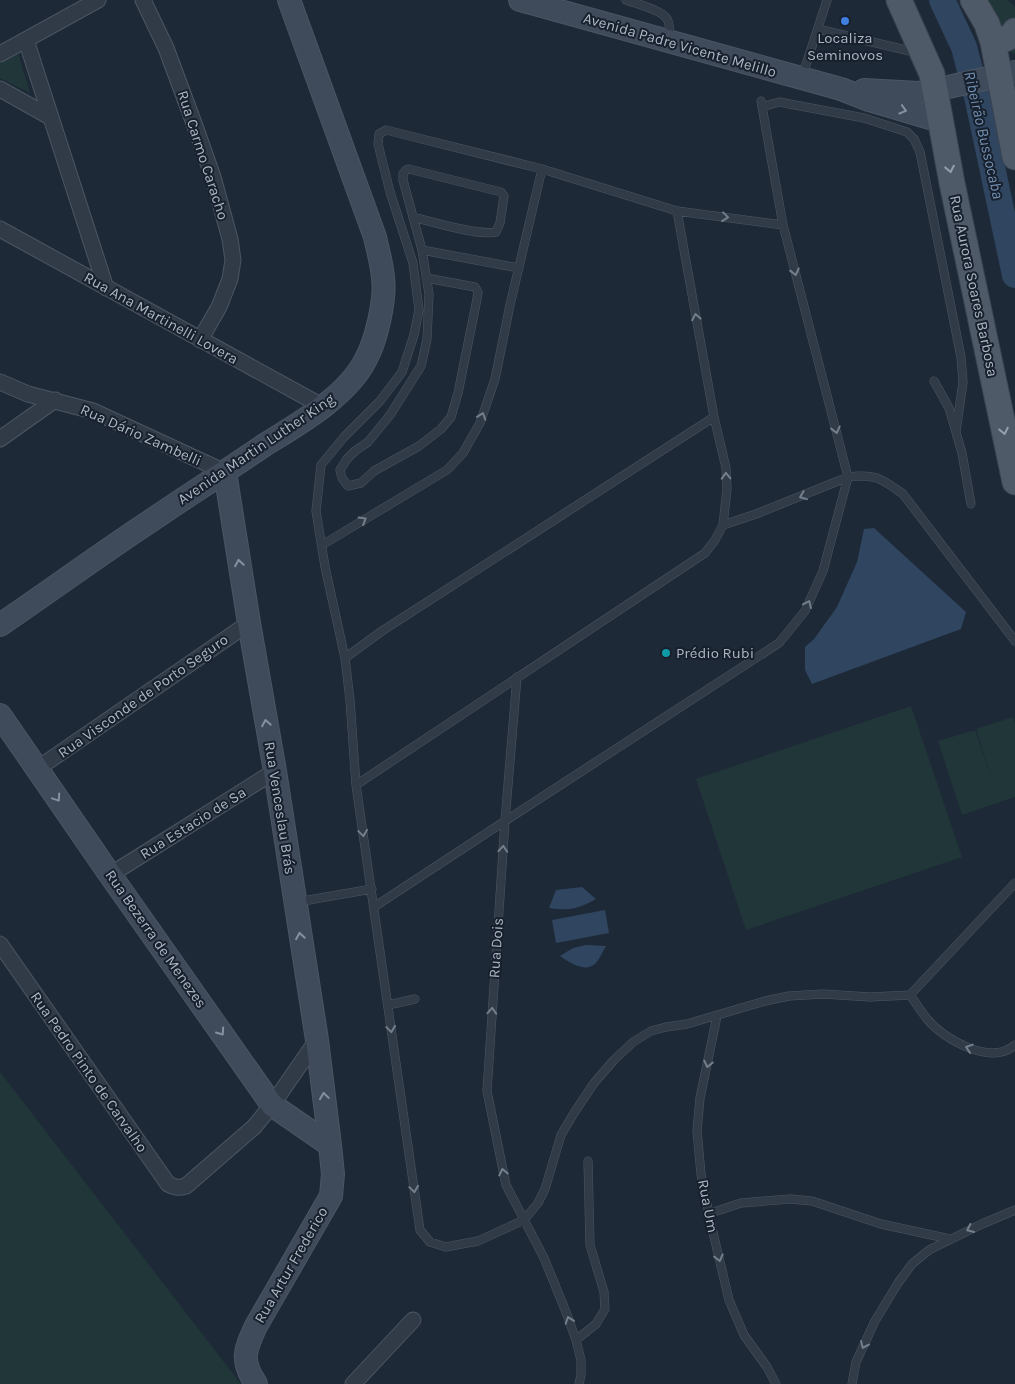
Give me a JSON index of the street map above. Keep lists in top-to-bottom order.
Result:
{
  "streets": {
    "main road": ["Rua Aurora Soares Barbosa"],
    "street": [
      "Avenida Padre Vicente Melillo",
      "Rua Carmo Caracho",
      "Rua Ana Martinelli Lovera",
      "Rua Dário Zambelli",
      "Avenida Martin Luther King",
      "Rua Visconde de Porto Seguro",
      "Rua Venceslau Brás",
      "Rua Estacio de Sa",
      "Rua Bezerra de Menezes",
      "Rua Pedro Pinto de Carvalho",
      "Rua Artur Frederico"
    ],
    "lane": ["Rua Dois", "Rua Um"]
  },
  "crossings": [
    ["Avenida Padre Vicente Melillo", "Rua Aurora Soares Barbosa"],
    ["Rua Carmo Caracho", "Rua Ana Martinelli Lovera"],
    ["Rua Ana Martinelli Lovera", "Avenida Martin Luther King"],
    ["Rua Dário Zambelli", "Avenida Martin Luther King"],
    ["Rua Dário Zambelli", "Rua Venceslau Brás"],
    ["Avenida Martin Luther King", "Rua Venceslau Brás"],
    ["Rua Visconde de Porto Seguro", "Rua Venceslau Brás"],
    ["Rua Visconde de Porto Seguro", "Rua Bezerra de Menezes"],
    ["Rua Venceslau Brás", "Rua Estacio de Sa"],
    ["Rua Venceslau Brás", "Rua Bezerra de Menezes"],
    ["Rua Venceslau Brás", "Rua Artur Frederico"],
    ["Rua Estacio de Sa", "Rua Bezerra de Menezes"],
    ["Rua Bezerra de Menezes", "Rua Pedro Pinto de Carvalho"],
    ["Rua Bezerra de Menezes", "Rua Artur Frederico"]
  ],
  "one_way": [
    "Rua Aurora Soares Barbosa",
    "Rua Venceslau Brás",
    "Rua Bezerra de Menezes",
    "Rua Dois",
    "Rua Um"
  ],
  "water": ["Ribeirão Bussocaba"],
  "places": ["Localiza Seminovos", "Prédio Rubi"]
}
